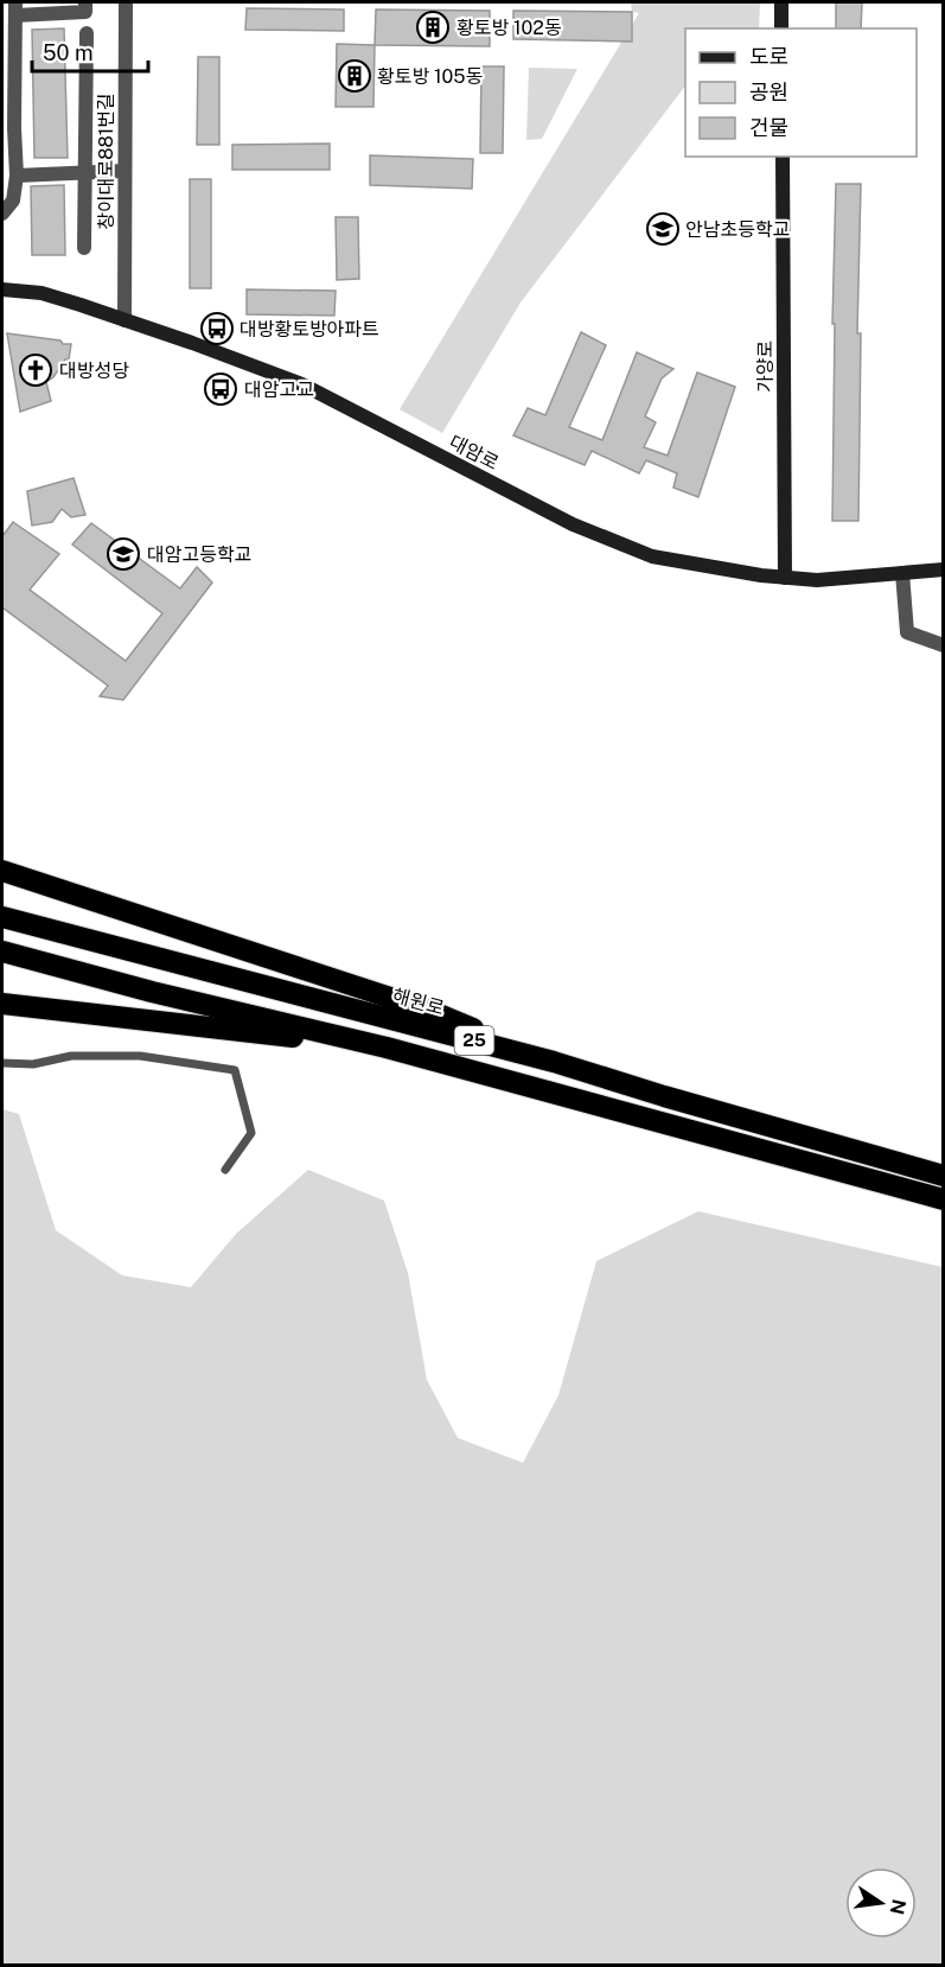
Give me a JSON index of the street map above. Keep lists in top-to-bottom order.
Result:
{
  "streets": {
    "highway": ["해원로", "25"],
    "street": ["창이대로881번길", "가양로", "대암로"]
  },
  "crossings": [
    ["창이대로881번길", "대암로"],
    ["가양로", "대암로"]
  ],
  "places": {
    "building": ["황토방 102동", "황토방 105동"],
    "school or university": ["안남초등학교", "대암고등학교"],
    "bus stop": ["대방황토방아파트", "대암고교"],
    "church": ["대방성당"]
  },
  "legend": ["도로", "공원", "건물"],
  "scale_bar": "50 m",
  "north": "right"
}
